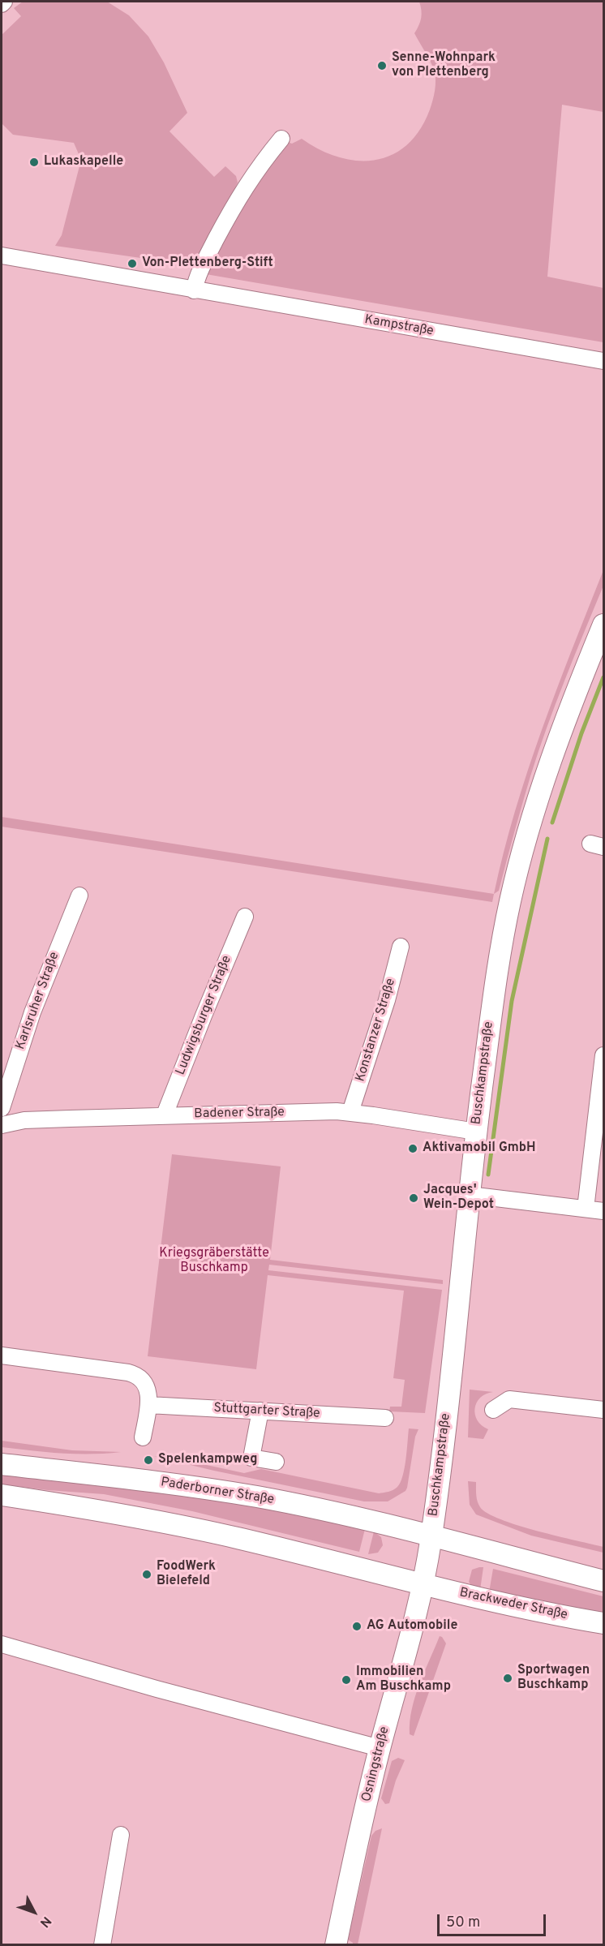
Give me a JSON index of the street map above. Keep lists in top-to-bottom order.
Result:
{
  "streets": {
    "main road": [
      "Buschkampstraße",
      "Paderborner Straße",
      "Brackweder Straße",
      "Osningstraße"
    ],
    "street": [
      "Kampstraße",
      "Karlsruher Straße",
      "Ludwigsburger Straße",
      "Konstanzer Straße",
      "Badener Straße",
      "Stuttgarter Straße"
    ]
  },
  "crossings": [
    ["Ludwigsburger Straße", "Badener Straße"],
    ["Konstanzer Straße", "Badener Straße"],
    ["Buschkampstraße", "Badener Straße"],
    ["Buschkampstraße", "Paderborner Straße"],
    ["Buschkampstraße", "Brackweder Straße"],
    ["Buschkampstraße", "Osningstraße"],
    ["Brackweder Straße", "Osningstraße"]
  ],
  "parks": ["Kriegsgräberstätte Buschkamp"],
  "places": [
    "Senne-Wohnpark von Plettenberg",
    "Lukaskapelle",
    "Von-Plettenberg-Stift",
    "Aktivamobil GmbH",
    "Jacques' Wein-Depot",
    "Spelenkampweg",
    "FoodWerk Bielefeld",
    "AG Automobile",
    "Sportwagen Buschkamp",
    "Immobilien Am Buschkamp"
  ],
  "scale_bar": "50 m",
  "north": "bottom right"
}
